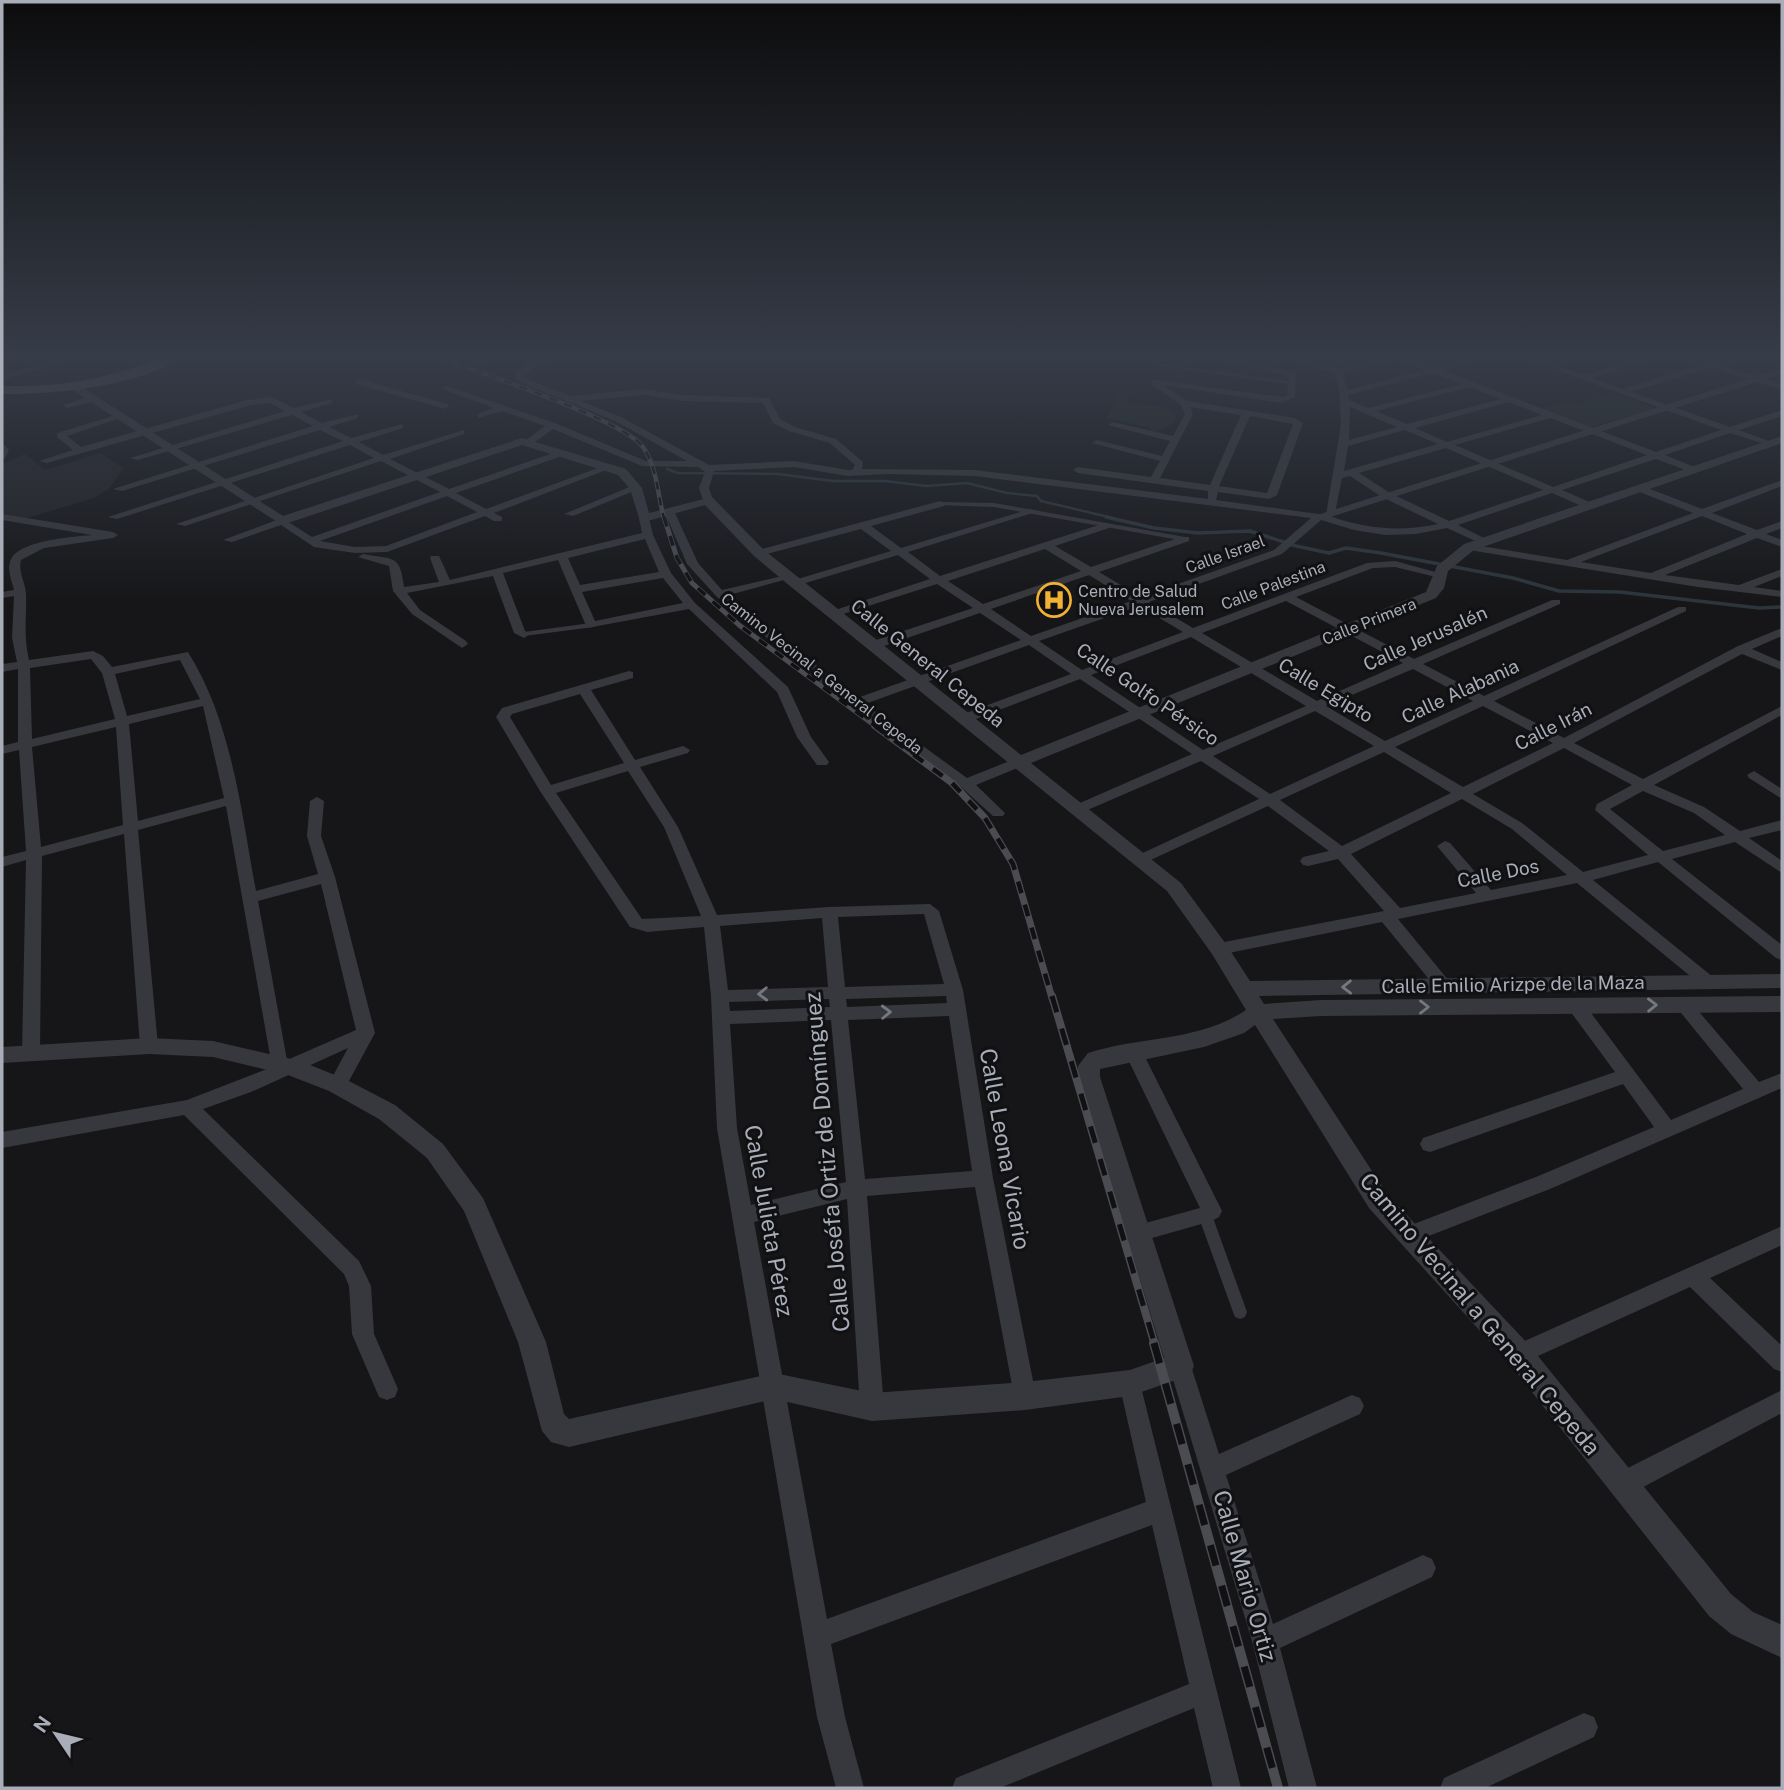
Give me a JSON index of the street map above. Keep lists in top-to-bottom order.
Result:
{
  "streets": {
    "street": [
      "Calle Israel",
      "Calle Palestina",
      "Calle Primera",
      "Calle Jerusalén",
      "Calle General Cepeda",
      "Camino Vecinal a General Cepeda",
      "Calle Egipto",
      "Calle Alabania",
      "Calle Golfo Pérsico",
      "Calle Irán",
      "Calle Dos",
      "Calle Emilio Arizpe de la Maza",
      "Calle Leona Vicario",
      "Calle Joséfa Ortiz de Domínguez",
      "Calle Julieta Pérez",
      "Calle Mario Ortiz"
    ]
  },
  "crossings": [
    ["Calle Israel", "Calle General Cepeda"],
    ["Calle Israel", "Camino Vecinal a General Cepeda"],
    ["Calle Israel", "Calle Egipto"],
    ["Calle Israel", "Calle Golfo Pérsico"],
    ["Calle Palestina", "Calle Primera"],
    ["Calle Palestina", "Calle General Cepeda"],
    ["Calle Palestina", "Calle Egipto"],
    ["Calle Palestina", "Calle Golfo Pérsico"],
    ["Calle Primera", "Calle General Cepeda"],
    ["Calle Primera", "Calle Egipto"],
    ["Calle Primera", "Calle Golfo Pérsico"],
    ["Calle Jerusalén", "Calle General Cepeda"],
    ["Calle Jerusalén", "Calle Egipto"],
    ["Calle Jerusalén", "Calle Golfo Pérsico"],
    ["Calle General Cepeda", "Camino Vecinal a General Cepeda"],
    ["Calle General Cepeda", "Calle Alabania"],
    ["Calle General Cepeda", "Calle Dos"],
    ["Camino Vecinal a General Cepeda", "Calle Dos"],
    ["Camino Vecinal a General Cepeda", "Calle Emilio Arizpe de la Maza"],
    ["Calle Egipto", "Calle Alabania"],
    ["Calle Egipto", "Calle Irán"],
    ["Calle Egipto", "Calle Dos"],
    ["Calle Egipto", "Calle Emilio Arizpe de la Maza"],
    ["Calle Alabania", "Calle Golfo Pérsico"],
    ["Calle Golfo Pérsico", "Calle Irán"],
    ["Calle Golfo Pérsico", "Calle Dos"],
    ["Calle Golfo Pérsico", "Calle Emilio Arizpe de la Maza"],
    ["Calle Leona Vicario", "Calle Joséfa Ortiz de Domínguez"]
  ],
  "places": {
    "hospital": ["Centro de Salud Nueva Jerusalem"]
  },
  "north": "top left"
}
